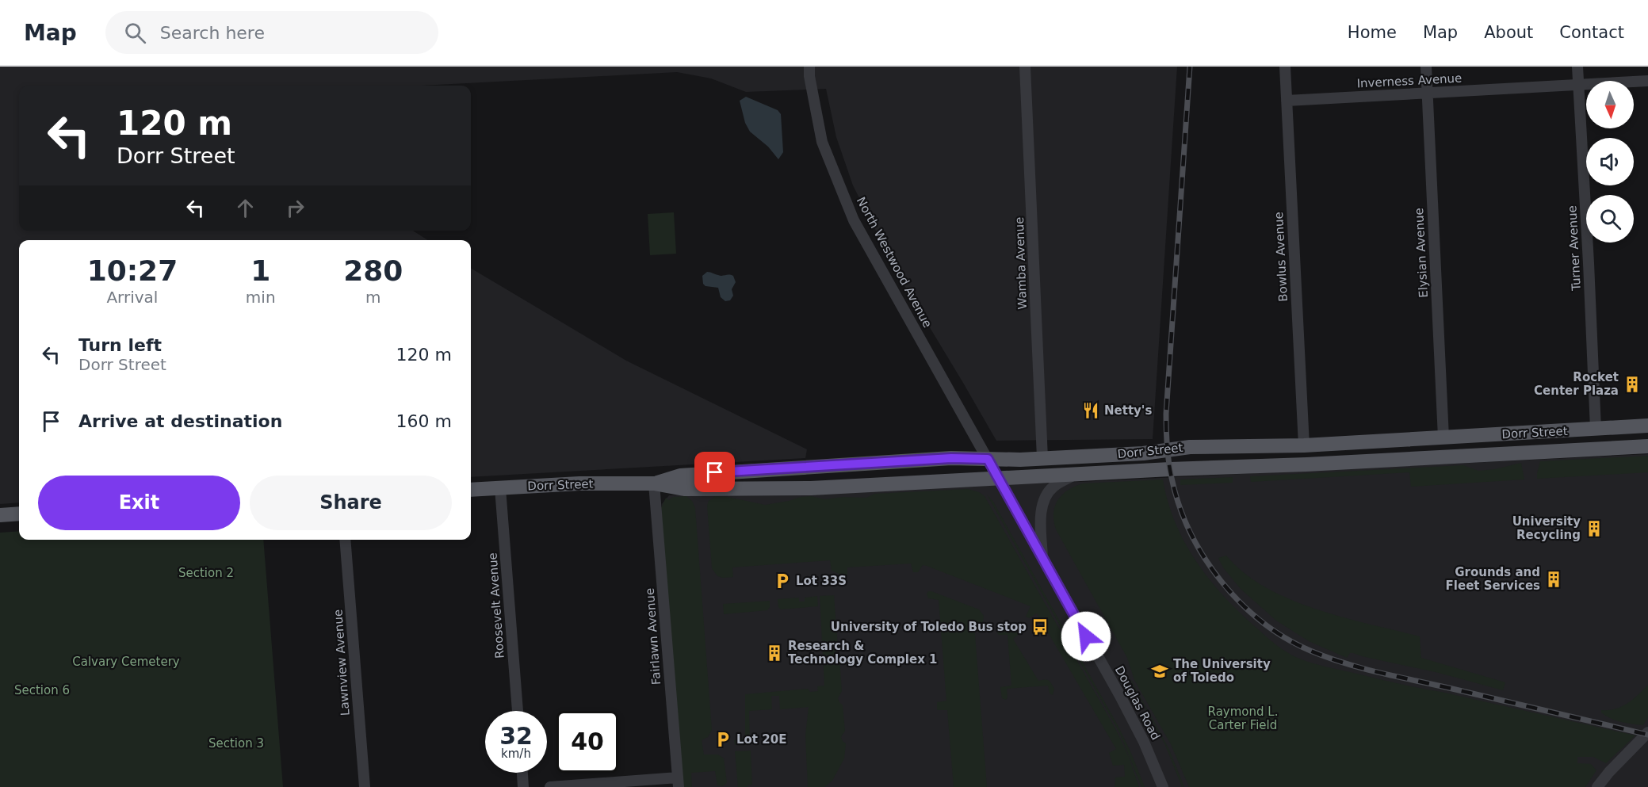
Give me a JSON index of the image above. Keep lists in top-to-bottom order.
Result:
{
  "streets": {
    "main road": ["Dorr Street"],
    "street": [
      "Inverness Avenue",
      "Turner Avenue",
      "Elysian Avenue",
      "Bowlus Avenue",
      "North Westwood Avenue",
      "Wamba Avenue",
      "Roosevelt Avenue",
      "Fairlawn Avenue",
      "Lawnview Avenue",
      "Douglas Road"
    ]
  },
  "crossings": [
    ["Inverness Avenue", "Turner Avenue"],
    ["Inverness Avenue", "Elysian Avenue"],
    ["Inverness Avenue", "Bowlus Avenue"],
    ["Turner Avenue", "Dorr Street"],
    ["Elysian Avenue", "Dorr Street"],
    ["Bowlus Avenue", "Dorr Street"],
    ["North Westwood Avenue", "Dorr Street"],
    ["North Westwood Avenue", "Douglas Road"],
    ["Wamba Avenue", "Dorr Street"],
    ["Dorr Street", "Roosevelt Avenue"],
    ["Dorr Street", "Fairlawn Avenue"],
    ["Dorr Street", "Douglas Road"]
  ],
  "parks": [
    "Section 2",
    "Calvary Cemetery",
    "Section 6",
    "Raymond L. Carter Field",
    "Section 3"
  ],
  "places": {
    "building": [
      "Rocket Center Plaza",
      "University Recycling",
      "Grounds and Fleet Services",
      "Research & Technology Complex 1"
    ],
    "restaurant": ["Netty's"],
    "parking": ["Lot 33S", "Lot 20E"],
    "bus stop": ["University of Toledo Bus stop"],
    "school or university": ["The University of Toledo"]
  },
  "north": "bottom",
  "page": {
    "header": "Map",
    "search": "Search here",
    "nav": [
      "Home",
      "Map",
      "About",
      "Contact"
    ],
    "turn": ["120 m", "Dorr Street"],
    "eta": [
      "10:27",
      "Arrival",
      "1",
      "min",
      "280",
      "m"
    ],
    "list": [
      {
        "name": "Turn left",
        "note": "Dorr Street",
        "value": "120 m"
      },
      {
        "name": "Arrive at destination",
        "value": "160 m"
      }
    ],
    "buttons": ["Exit", "Share"],
    "speed": "32 km/h",
    "limit": "40"
  }
}
